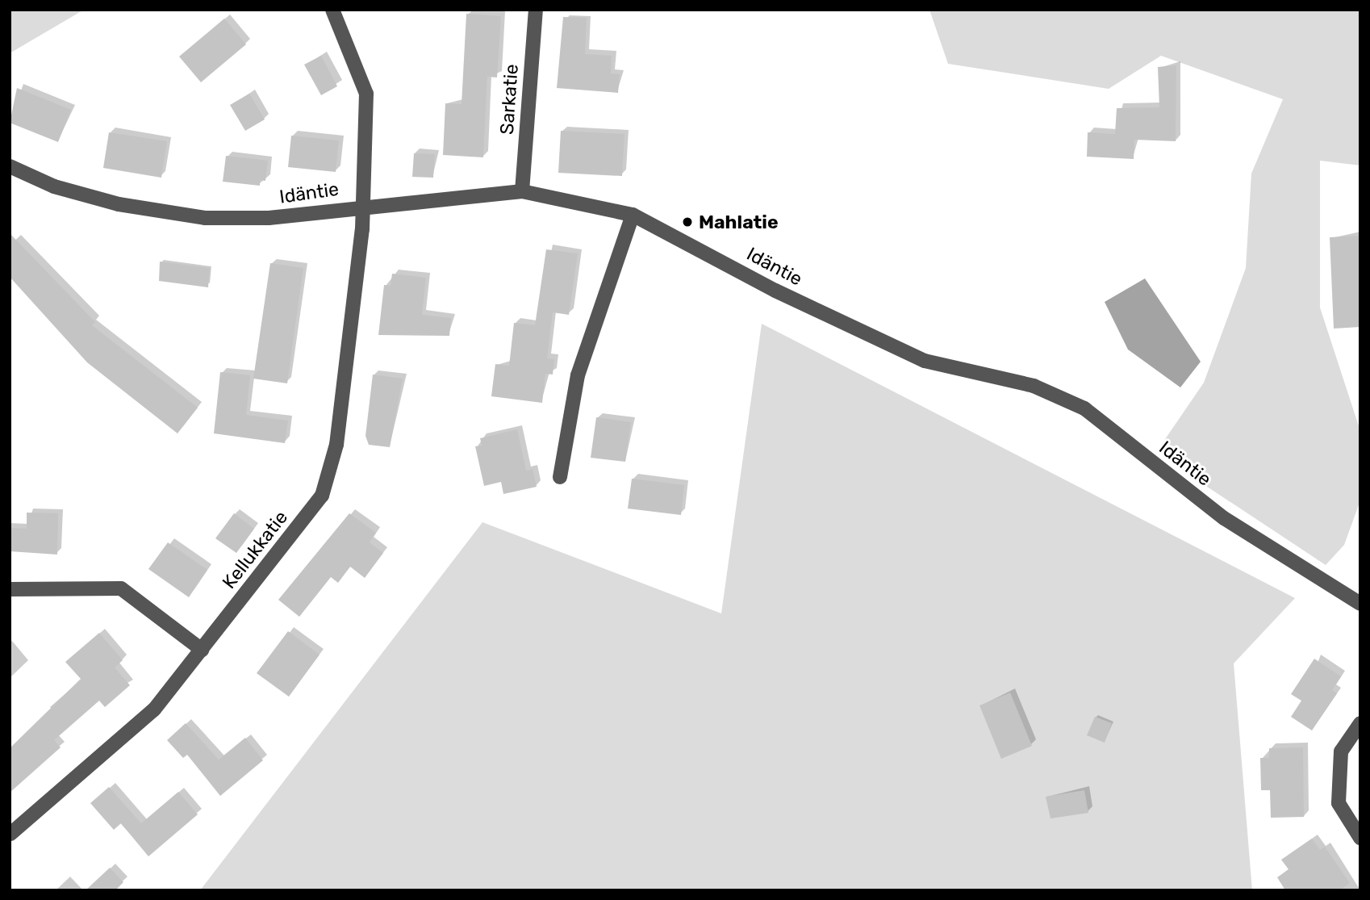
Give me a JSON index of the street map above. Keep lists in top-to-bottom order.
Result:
{
  "streets": {
    "street": ["Sarkatie", "Idäntie", "Kellukkatie"]
  },
  "crossings": [
    ["Sarkatie", "Idäntie"],
    ["Idäntie", "Kellukkatie"]
  ],
  "places": ["Mahlatie"]
}
